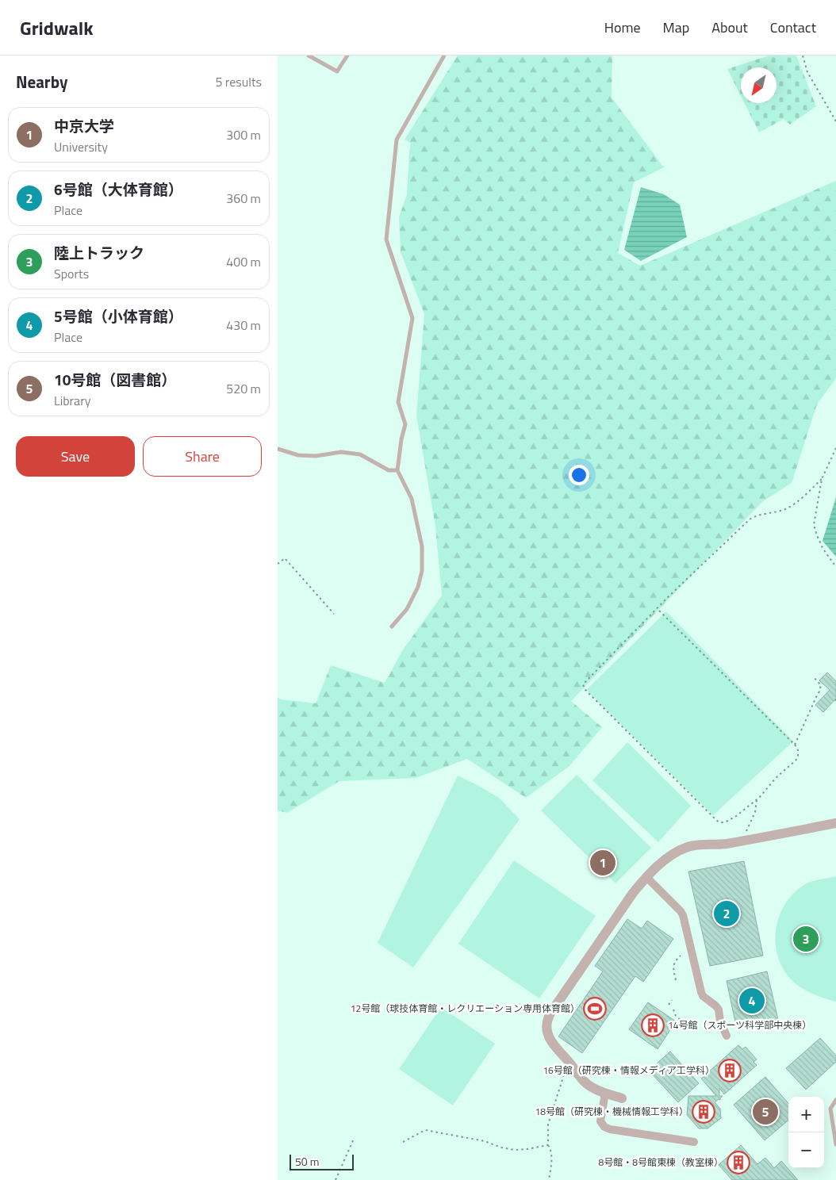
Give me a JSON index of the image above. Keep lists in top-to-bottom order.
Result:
{
  "places": {
    "sports": ["12号館（球技体育館・レクリエーション専用体育館）"],
    "building": [
      "14号館（スポーツ科学部中央棟）",
      "16号館（研究棟・情報メディア工学科）",
      "18号館（研究棟・機械情報工学科）",
      "8号館・8号館東棟（教室棟）"
    ]
  },
  "scale_bar": "50 m",
  "north": "bottom left",
  "page": {
    "header": "Gridwalk",
    "nav": [
      "Home",
      "Map",
      "About",
      "Contact"
    ],
    "heading": ["Nearby", "5 results"],
    "list": [
      {
        "mark": "1",
        "name": "中京大学",
        "note": "University",
        "value": "300 m"
      },
      {
        "mark": "2",
        "name": "6号館（大体育館）",
        "note": "Place",
        "value": "360 m"
      },
      {
        "mark": "3",
        "name": "陸上トラック",
        "note": "Sports",
        "value": "400 m"
      },
      {
        "mark": "4",
        "name": "5号館（小体育館）",
        "note": "Place",
        "value": "430 m"
      },
      {
        "mark": "5",
        "name": "10号館（図書館）",
        "note": "Library",
        "value": "520 m"
      }
    ],
    "buttons": ["Save", "Share"],
    "pins": [
      "1",
      "2",
      "3",
      "4",
      "5"
    ],
    "map_buttons": ["+", "−"],
    "scale": "50 m"
  }
}
